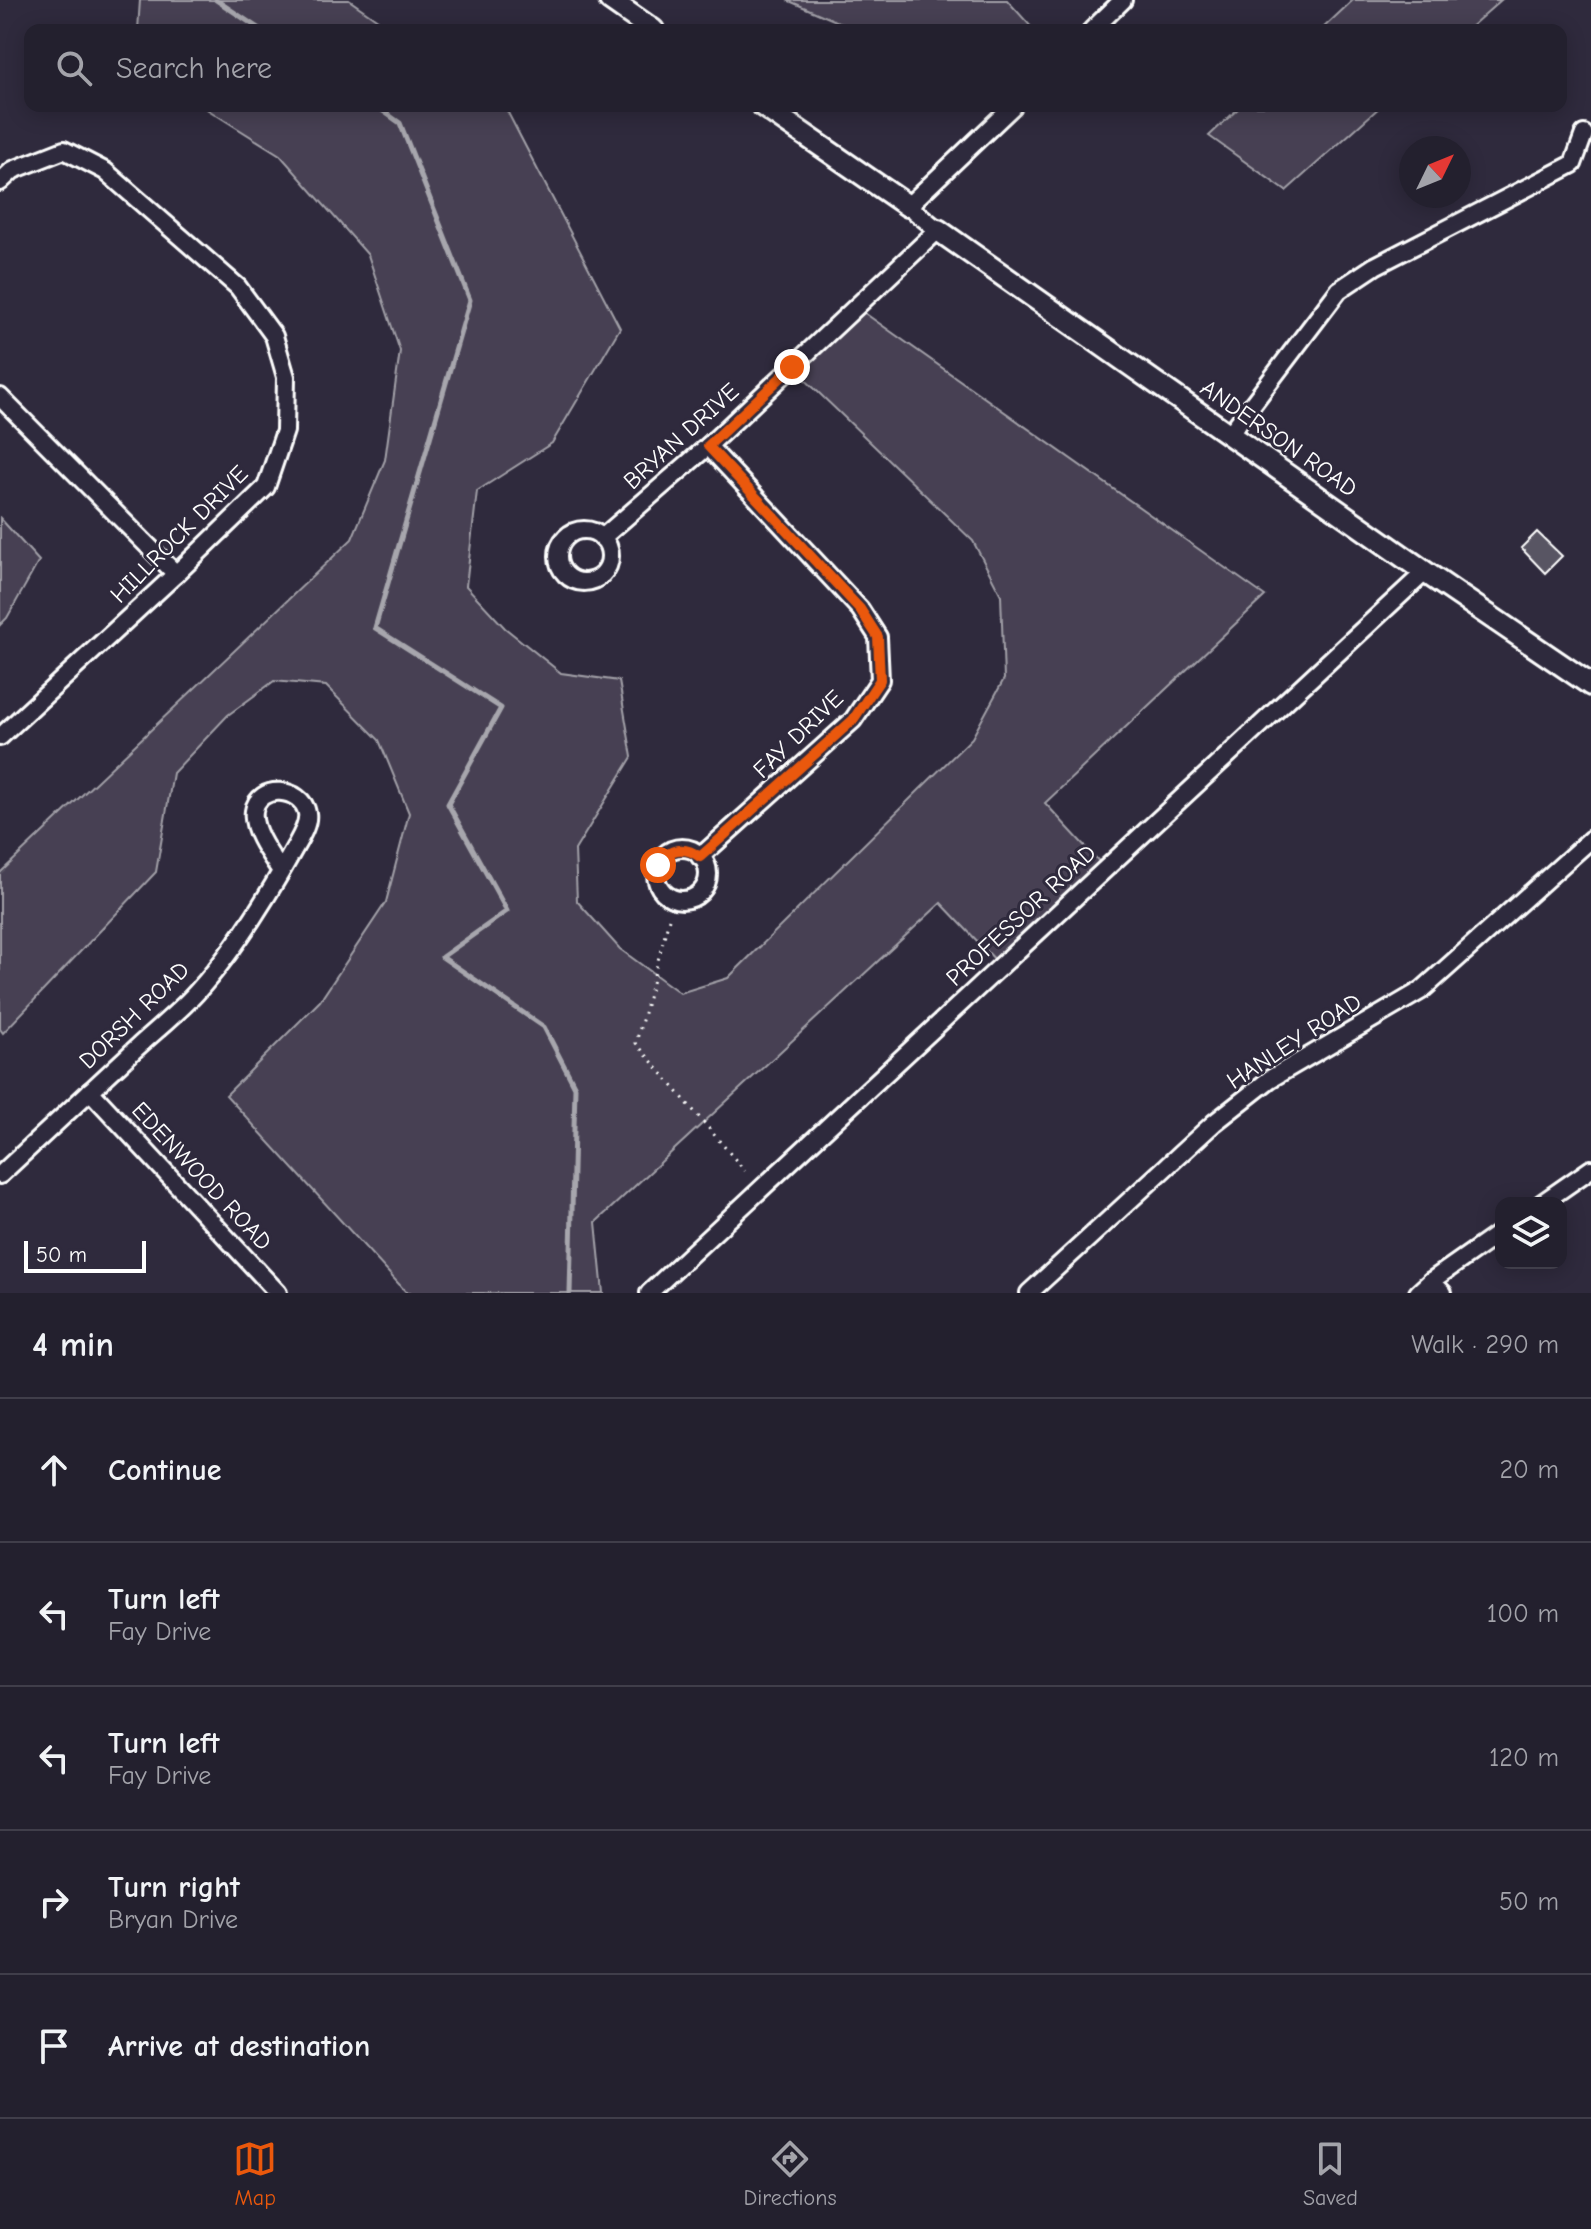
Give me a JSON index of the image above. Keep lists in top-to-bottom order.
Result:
{
  "streets": {
    "street": [
      "BRYAN DRIVE",
      "ANDERSON ROAD",
      "HILLROCK DRIVE",
      "FAY DRIVE",
      "PROFESSOR ROAD",
      "DORSH ROAD",
      "HANLEY ROAD",
      "EDENWOOD ROAD"
    ]
  },
  "crossings": [
    ["BRYAN DRIVE", "ANDERSON ROAD"],
    ["BRYAN DRIVE", "FAY DRIVE"],
    ["ANDERSON ROAD", "PROFESSOR ROAD"],
    ["DORSH ROAD", "EDENWOOD ROAD"]
  ],
  "scale_bar": "50 m",
  "north": "top right",
  "page": {
    "search": "Search here",
    "scale": "50 m",
    "heading": ["4 min", "Walk · 290 m"],
    "list": [
      ["Continue", "20 m"],
      ["Turn left", "Fay Drive", "100 m"],
      ["Turn left", "Fay Drive", "120 m"],
      ["Turn right", "Bryan Drive", "50 m"],
      "Arrive at destination"
    ],
    "nav": ["Map", "Directions", "Saved"]
  }
}
